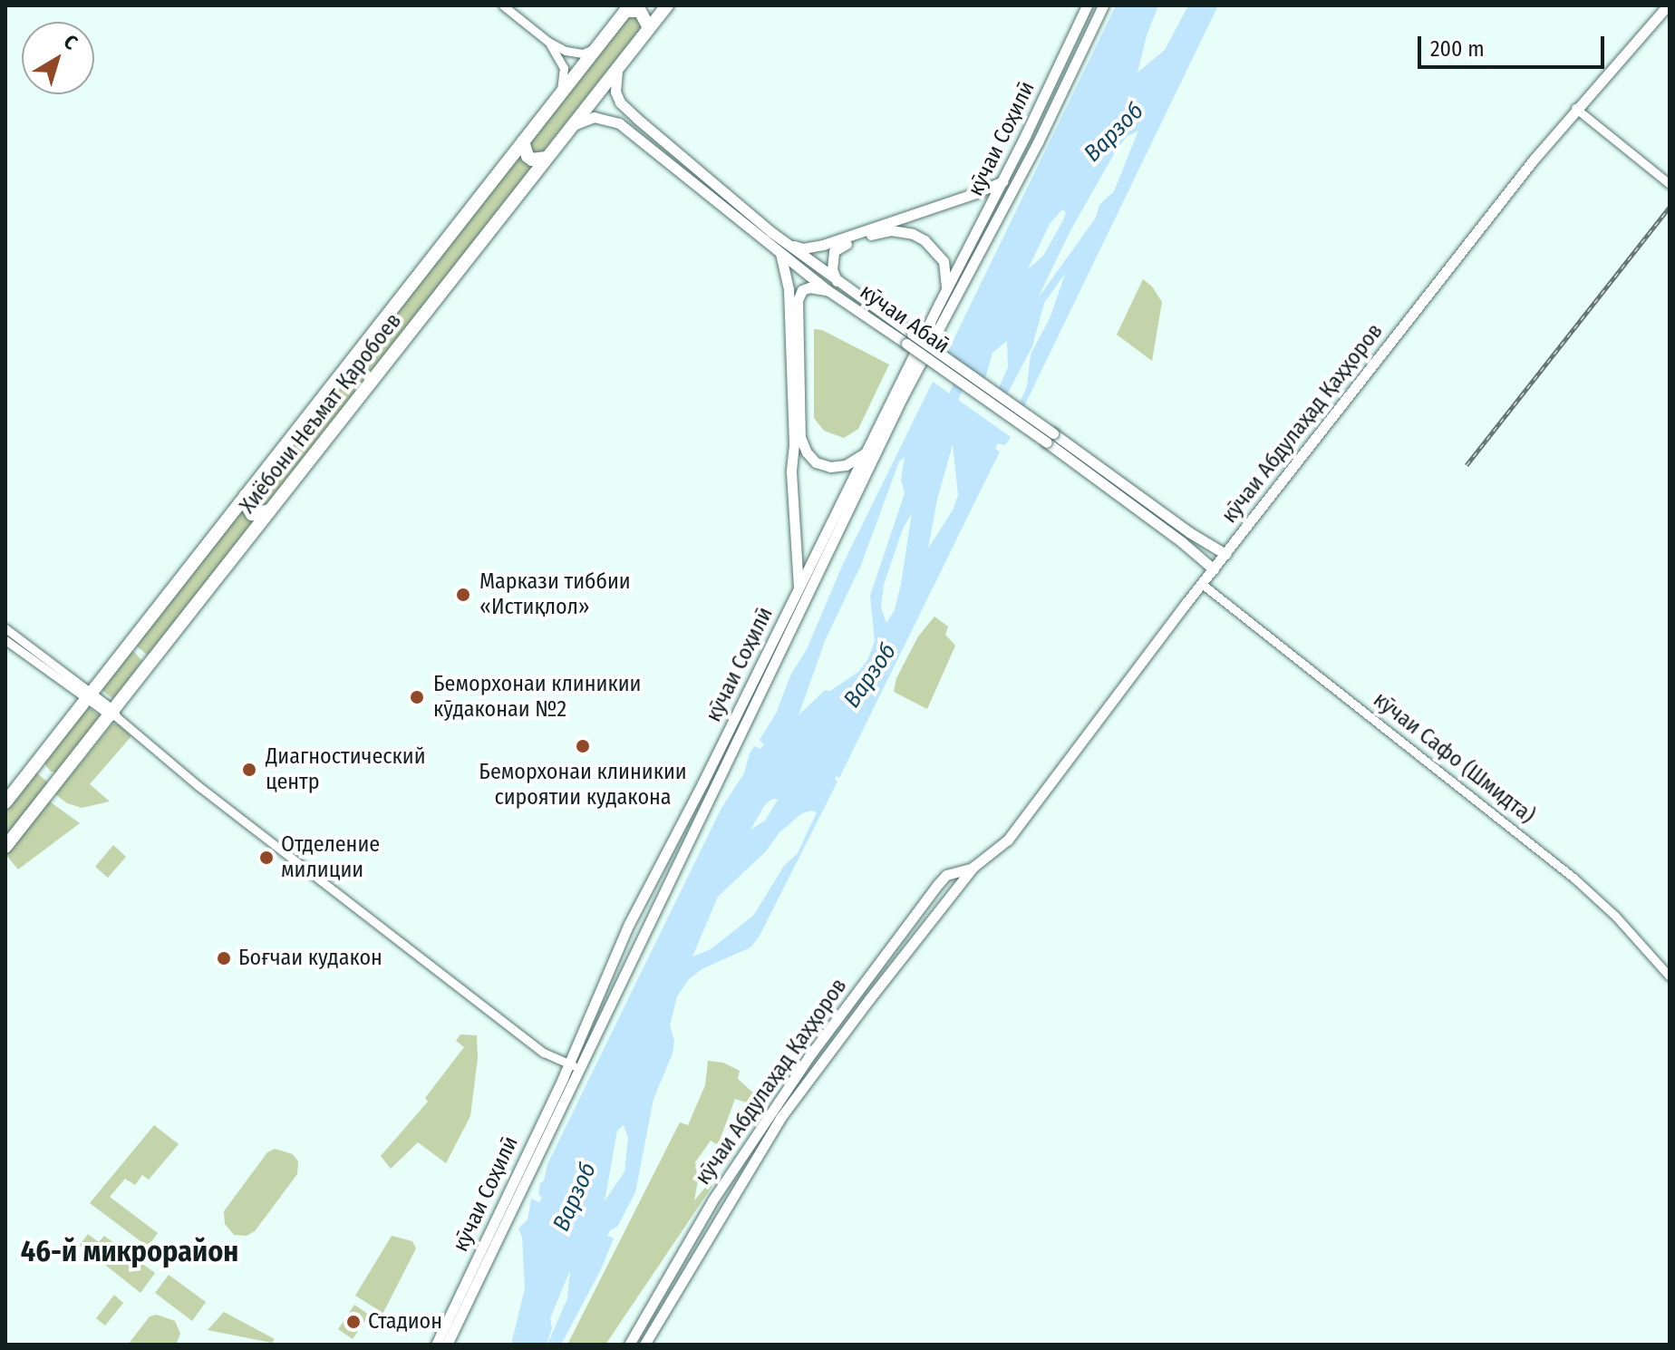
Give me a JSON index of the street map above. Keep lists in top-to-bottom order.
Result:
{
  "streets": {
    "highway": ["Хиёбони Неъмат Қаробоев"],
    "main road": ["кӯчаи Соҳилӣ", "кӯчаи Абаӣ", "кӯчаи Абдулаҳад Қаҳҳоров"],
    "street": ["кӯчаи Сафо (Шмидта)"]
  },
  "crossings": [
    ["кӯчаи Абаӣ", "Хиёбони Неъмат Қаробоев"],
    ["кӯчаи Абаӣ", "кӯчаи Абдулаҳад Қаҳҳоров"],
    ["кӯчаи Абдулаҳад Қаҳҳоров", "кӯчаи Сафо (Шмидта)"]
  ],
  "districts": ["46-й микрорайон"],
  "water": ["Варзоб"],
  "places": [
    "Маркази тиббии «Истиқлол»",
    "Беморхонаи клиникии кӯдаконаи №2",
    "Беморхонаи клиникии сироятии кудакона",
    "Диагностический центр",
    "Отделение милиции",
    "Боғчаи кудакон",
    "Стадион"
  ],
  "scale_bar": "200 m",
  "north": "top right"
}
